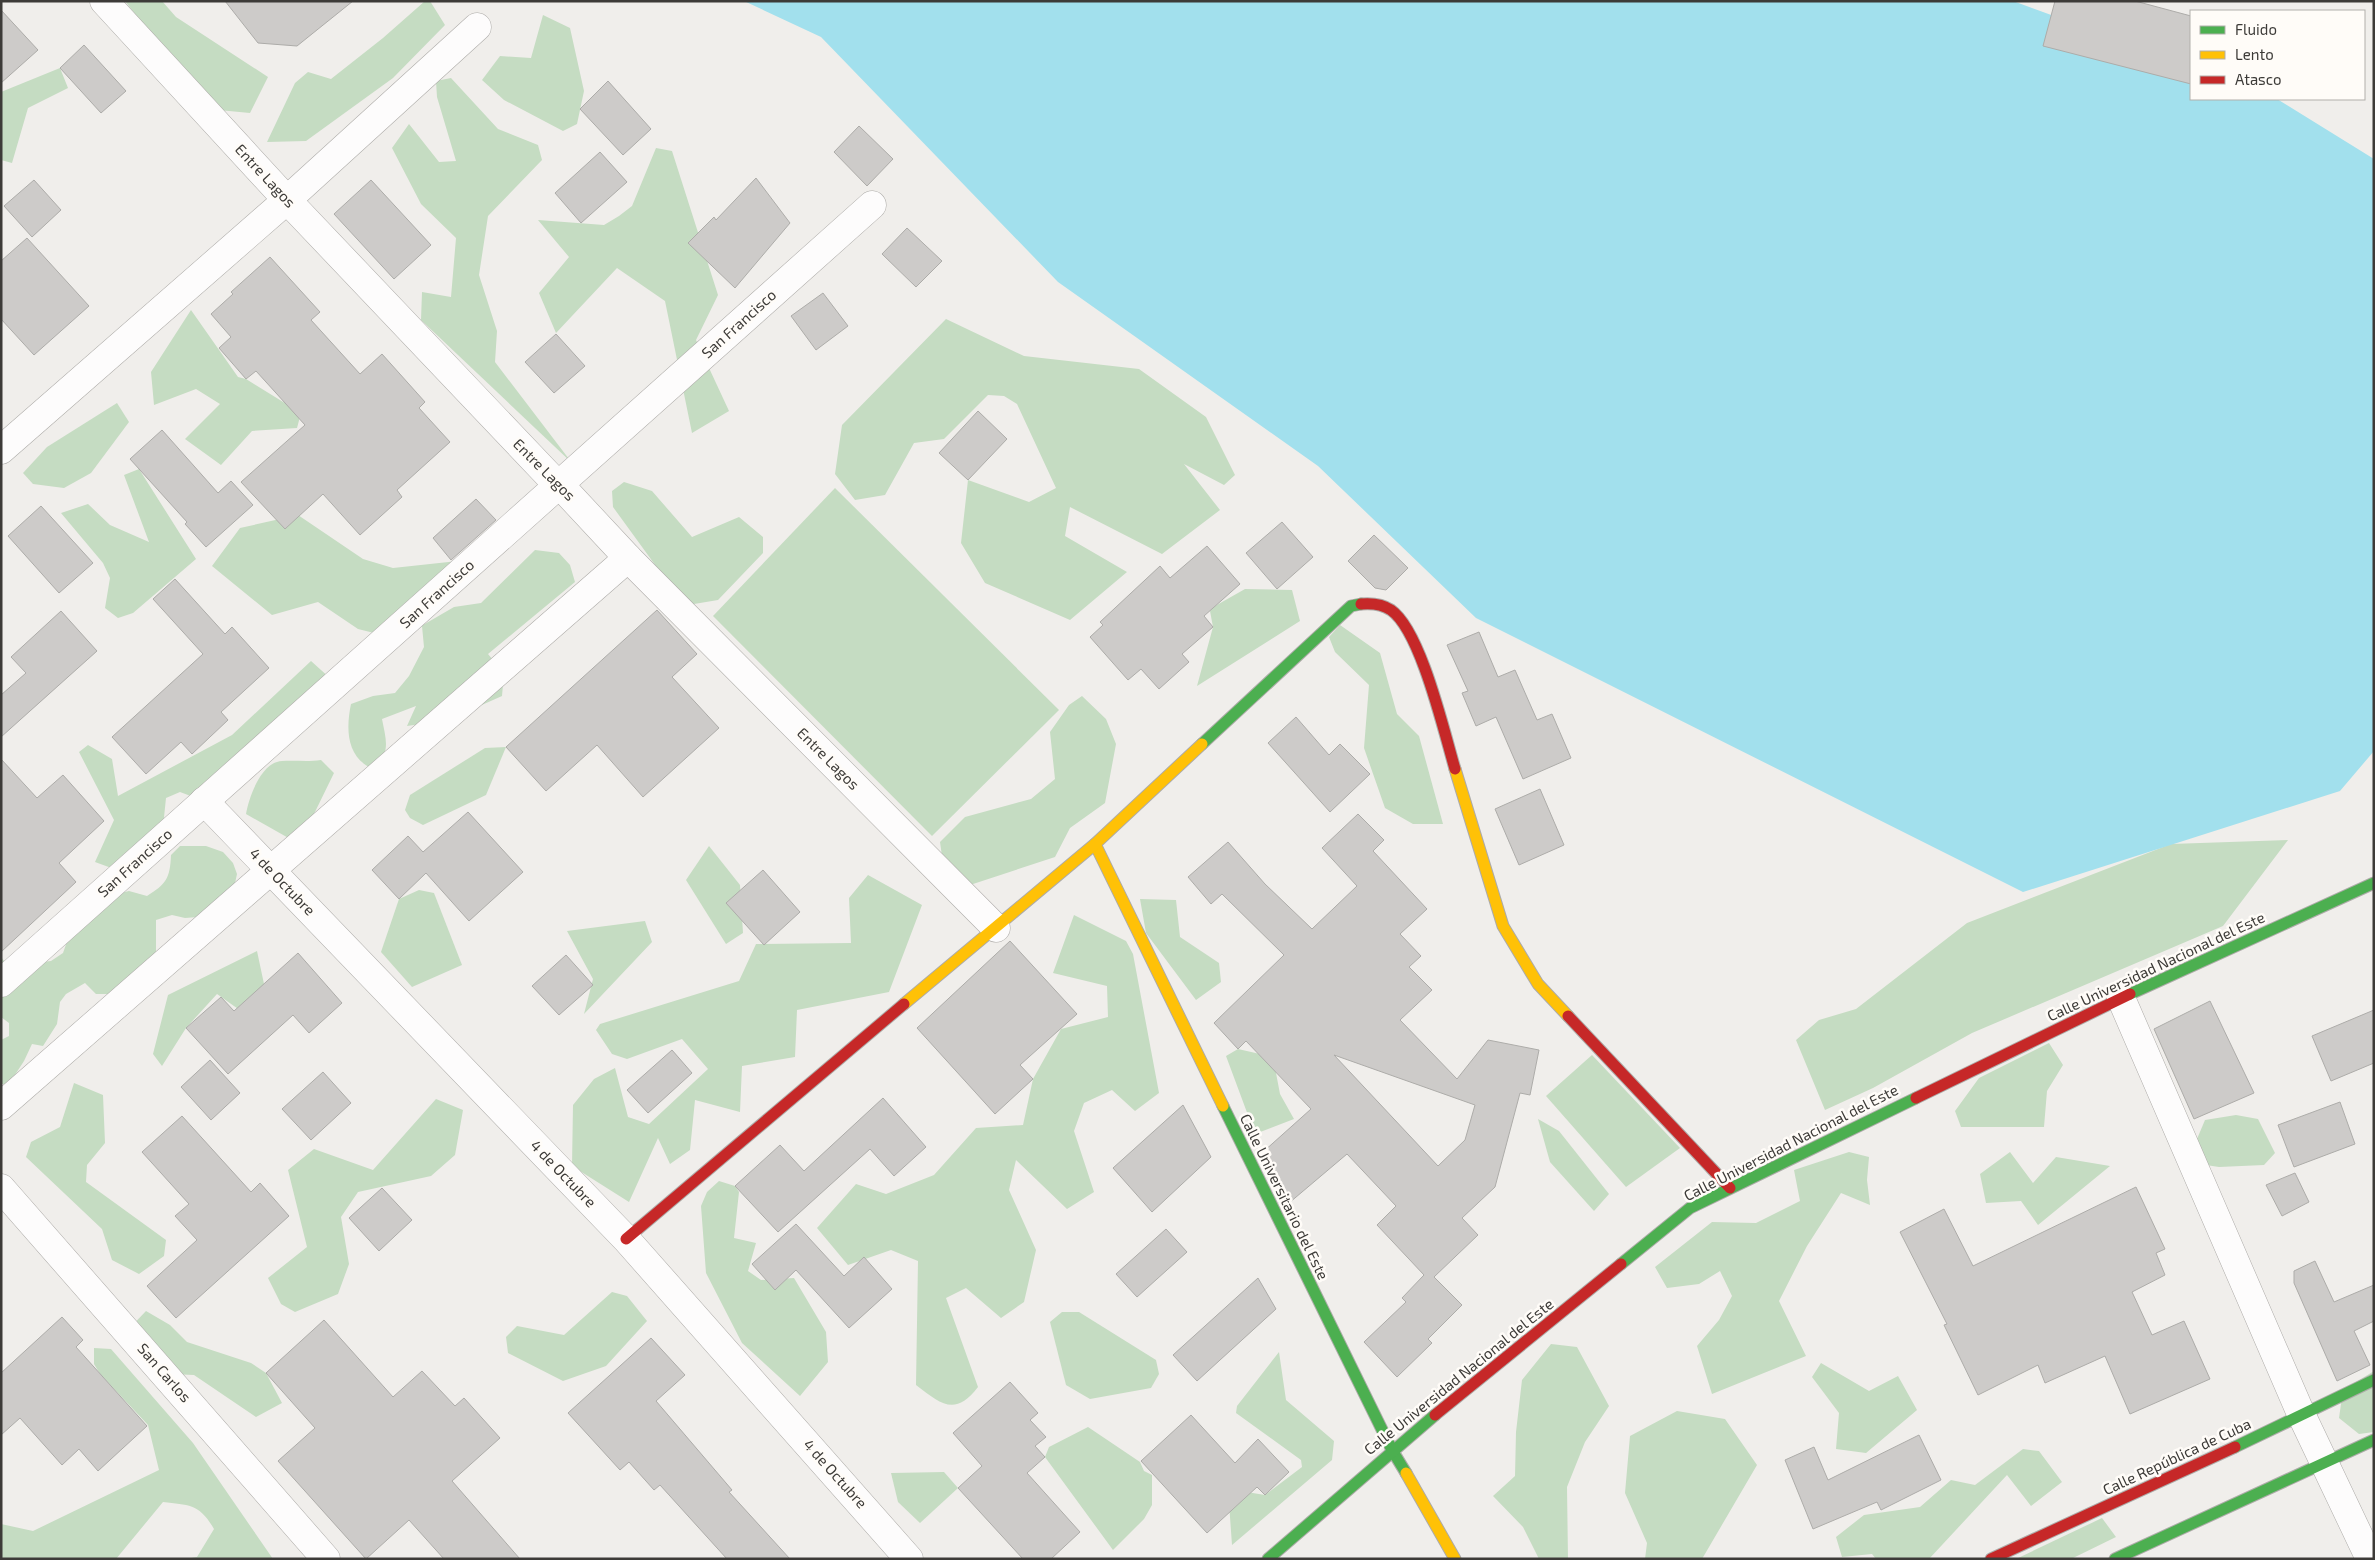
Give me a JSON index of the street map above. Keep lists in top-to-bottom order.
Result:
{
  "streets": {
    "street": [
      "Entre Lagos",
      "San Francisco",
      "4 de Octubre",
      "Calle Universidad Nacional del Este",
      "Calle Universitario del Este",
      "San Carlos",
      "Calle República de Cuba"
    ]
  },
  "crossings": [
    ["Entre Lagos", "San Francisco"],
    ["San Francisco", "4 de Octubre"],
    ["Calle Universidad Nacional del Este", "Calle Universitario del Este"]
  ],
  "legend": ["Fluido", "Lento", "Atasco"]
}
